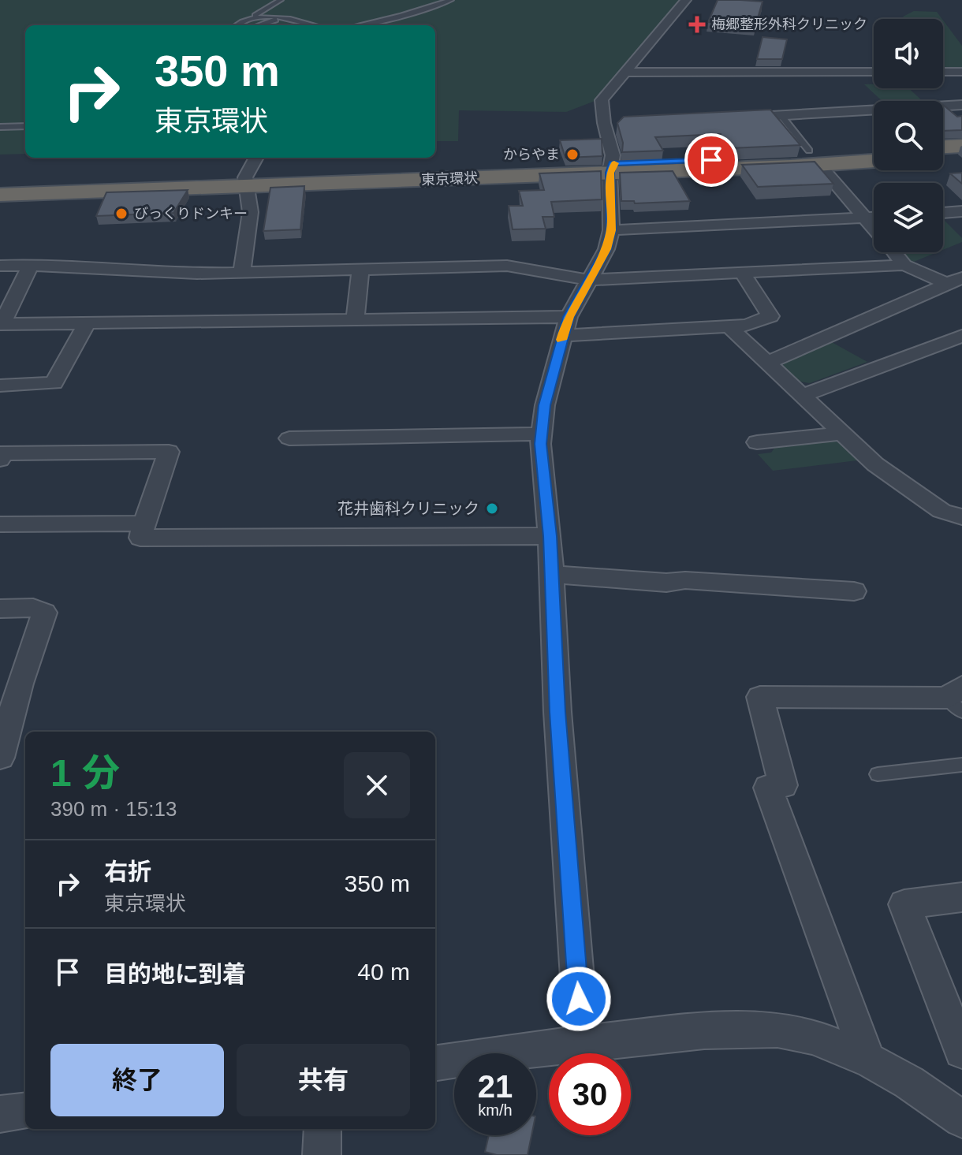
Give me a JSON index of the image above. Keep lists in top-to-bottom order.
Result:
{
  "streets": {
    "highway": ["東京環状"]
  },
  "places": {
    "health": ["梅郷整形外科クリニック"],
    "other": ["からやま", "びっくりドンキー", "花井歯科クリニック"]
  },
  "page": {
    "turn": ["350 m", "東京環状"],
    "heading": ["1 分", "390 m · 15:13"],
    "list": [
      {
        "name": "右折",
        "note": "東京環状",
        "value": "350 m"
      },
      {
        "name": "目的地に到着",
        "value": "40 m"
      }
    ],
    "buttons": ["終了", "共有"],
    "speed": "21 km/h",
    "limit": "30"
  }
}
